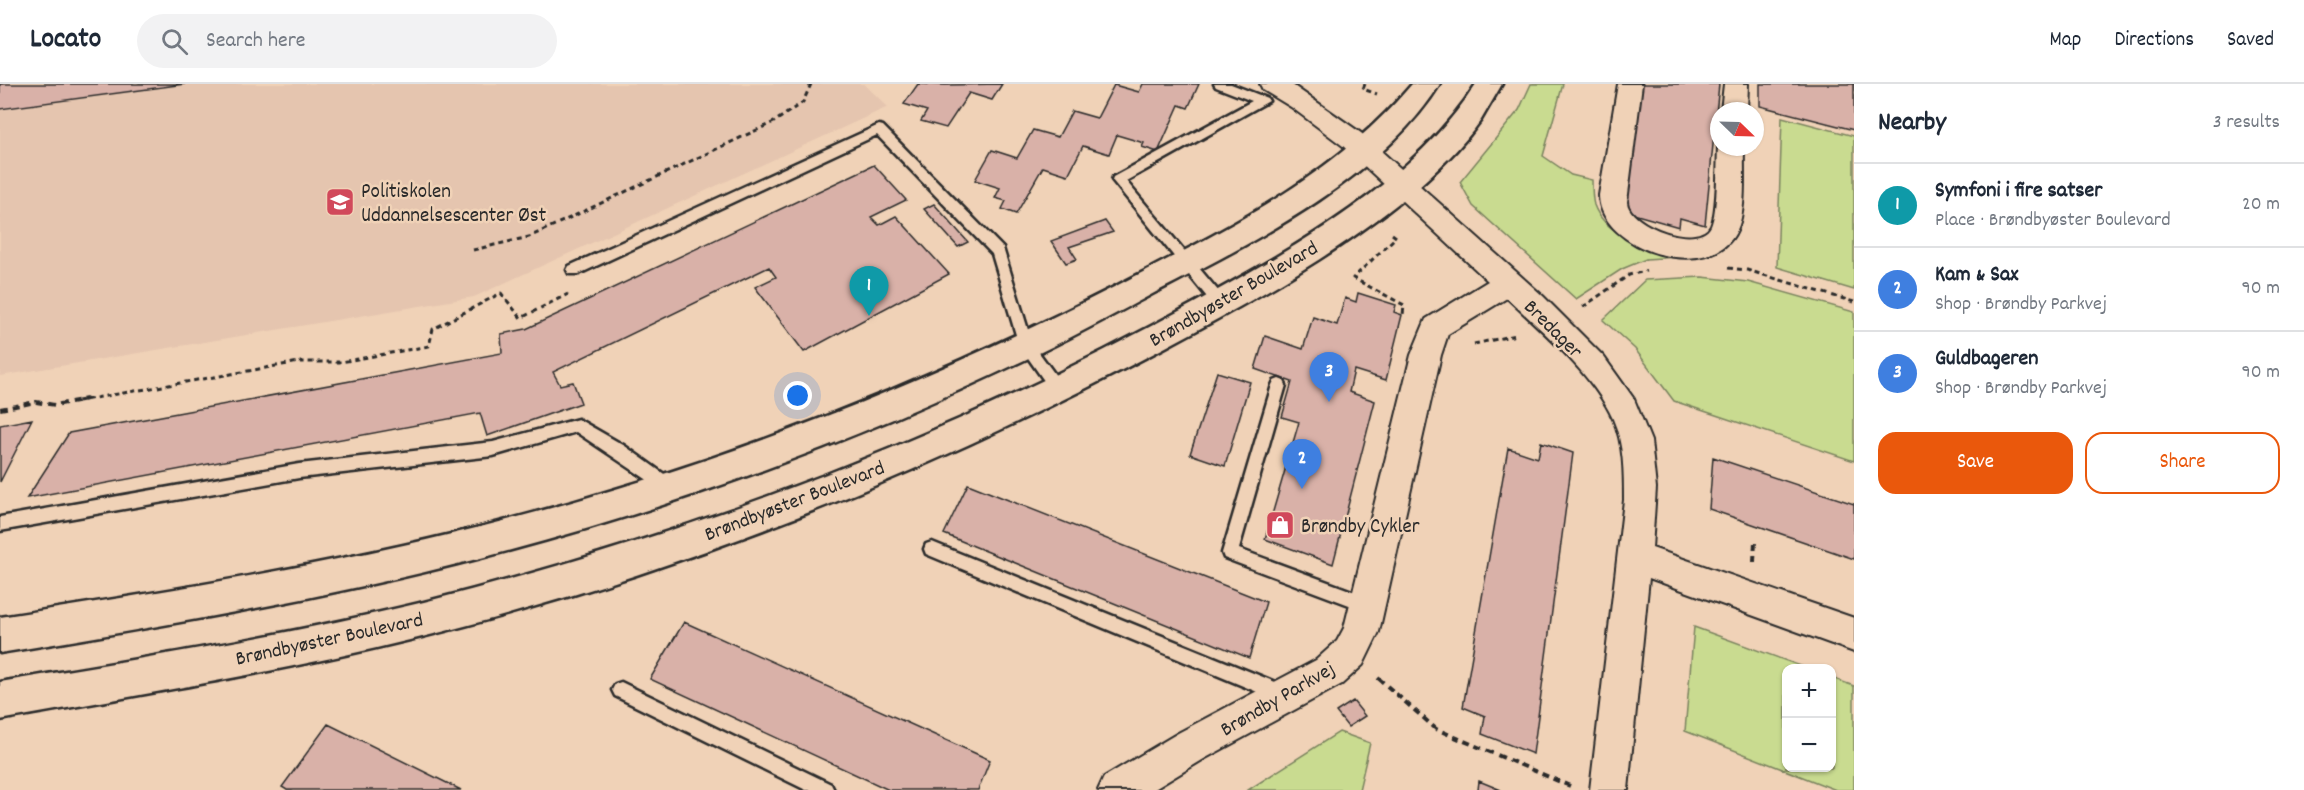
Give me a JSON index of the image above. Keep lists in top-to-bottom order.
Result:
{
  "streets": {
    "street": ["Brøndbyøster Boulevard", "Bredager", "Brøndby Parkvej"]
  },
  "crossings": [
    ["Brøndbyøster Boulevard", "Bredager"],
    ["Bredager", "Brøndby Parkvej"]
  ],
  "places": {
    "school or university": ["Politiskolen Uddannelsescenter Øst"],
    "shop": ["Brøndby Cykler"]
  },
  "north": "bottom right",
  "page": {
    "header": "Locato",
    "search": "Search here",
    "nav": ["Map", "Directions", "Saved"],
    "heading": ["Nearby", "3 results"],
    "list": [
      {
        "mark": "1",
        "name": "Symfoni i fire satser",
        "note": "Place · Brøndbyøster Boulevard",
        "value": "20 m"
      },
      {
        "mark": "2",
        "name": "Kam & Sax",
        "note": "Shop · Brøndby Parkvej",
        "value": "90 m"
      },
      {
        "mark": "3",
        "name": "Guldbageren",
        "note": "Shop · Brøndby Parkvej",
        "value": "90 m"
      }
    ],
    "pins": ["1", "3", "2"],
    "buttons": ["Save", "Share"],
    "map_buttons": ["+", "−"]
  }
}
